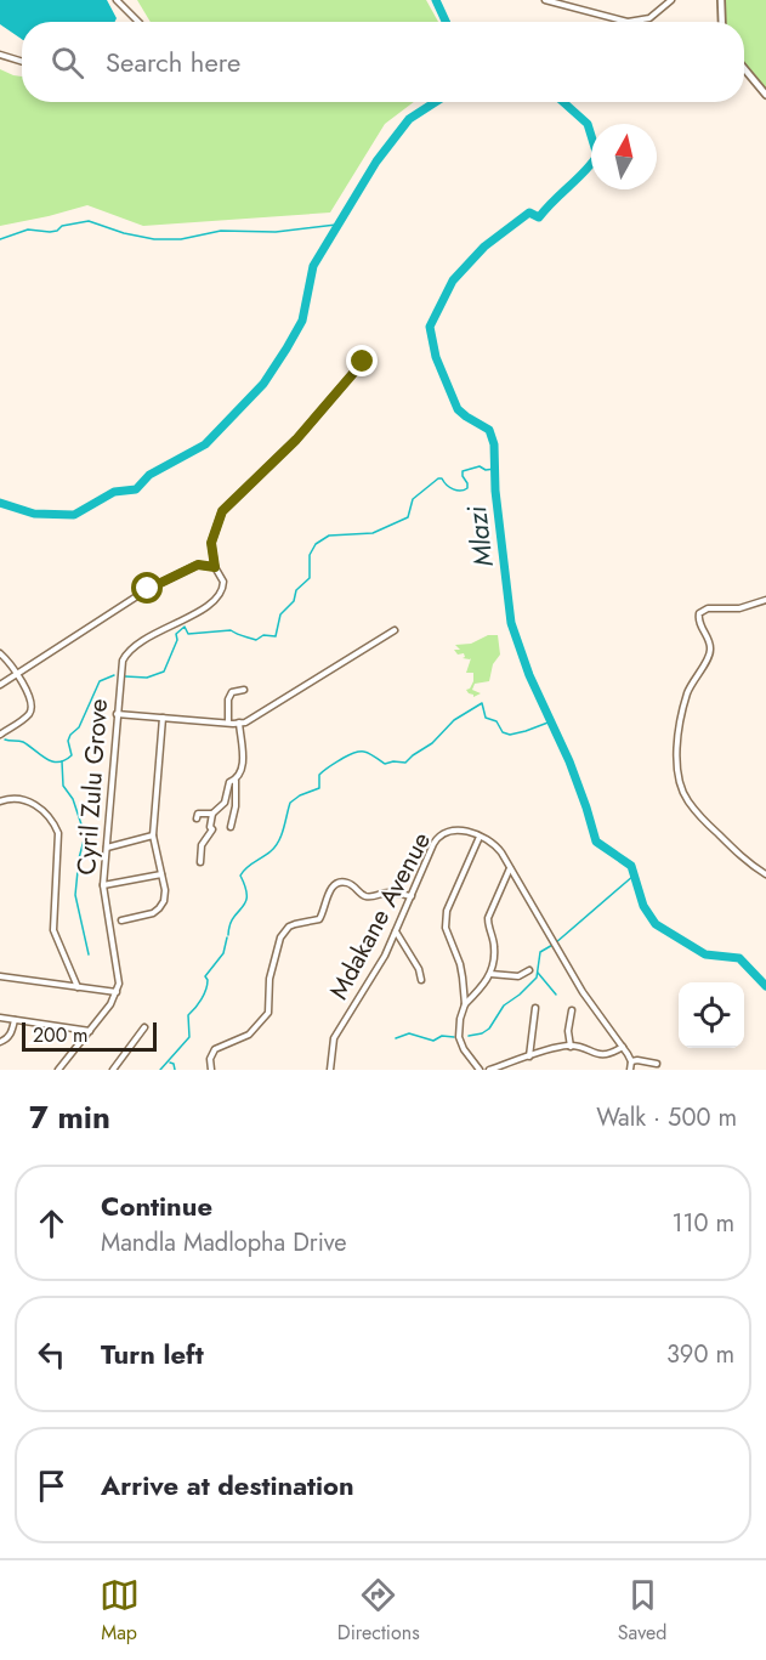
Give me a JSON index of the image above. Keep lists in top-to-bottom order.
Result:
{
  "streets": {
    "street": ["Cyril Zulu Grove", "Mdakane Avenue"]
  },
  "water": ["Mlazi"],
  "scale_bar": "200 m",
  "north": "top",
  "page": {
    "search": "Search here",
    "scale": "200 m",
    "heading": ["7 min", "Walk · 500 m"],
    "list": [
      ["Continue", "Mandla Madlopha Drive", "110 m"],
      ["Turn left", "390 m"],
      "Arrive at destination"
    ],
    "nav": ["Map", "Directions", "Saved"]
  }
}
